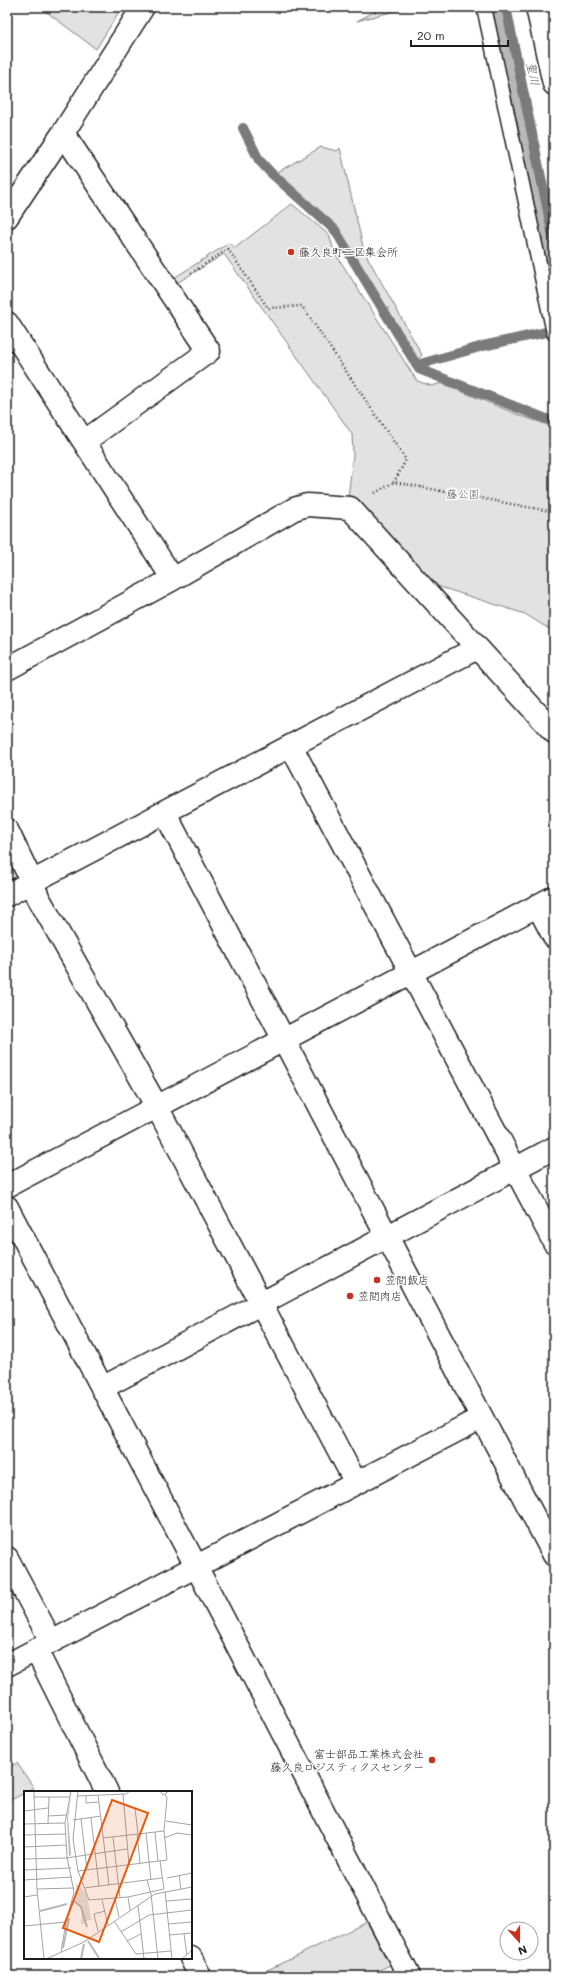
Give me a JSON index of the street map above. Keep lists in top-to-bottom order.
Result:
{
  "water": ["聖川"],
  "parks": ["藤公園"],
  "places": [
    "藤久良町二区集会所",
    "笠間飯店",
    "笠間肉店",
    "富士部品工業株式会社 藤久良ロジスティクスセンター"
  ],
  "scale_bar": "20 m",
  "north": "bottom"
}
